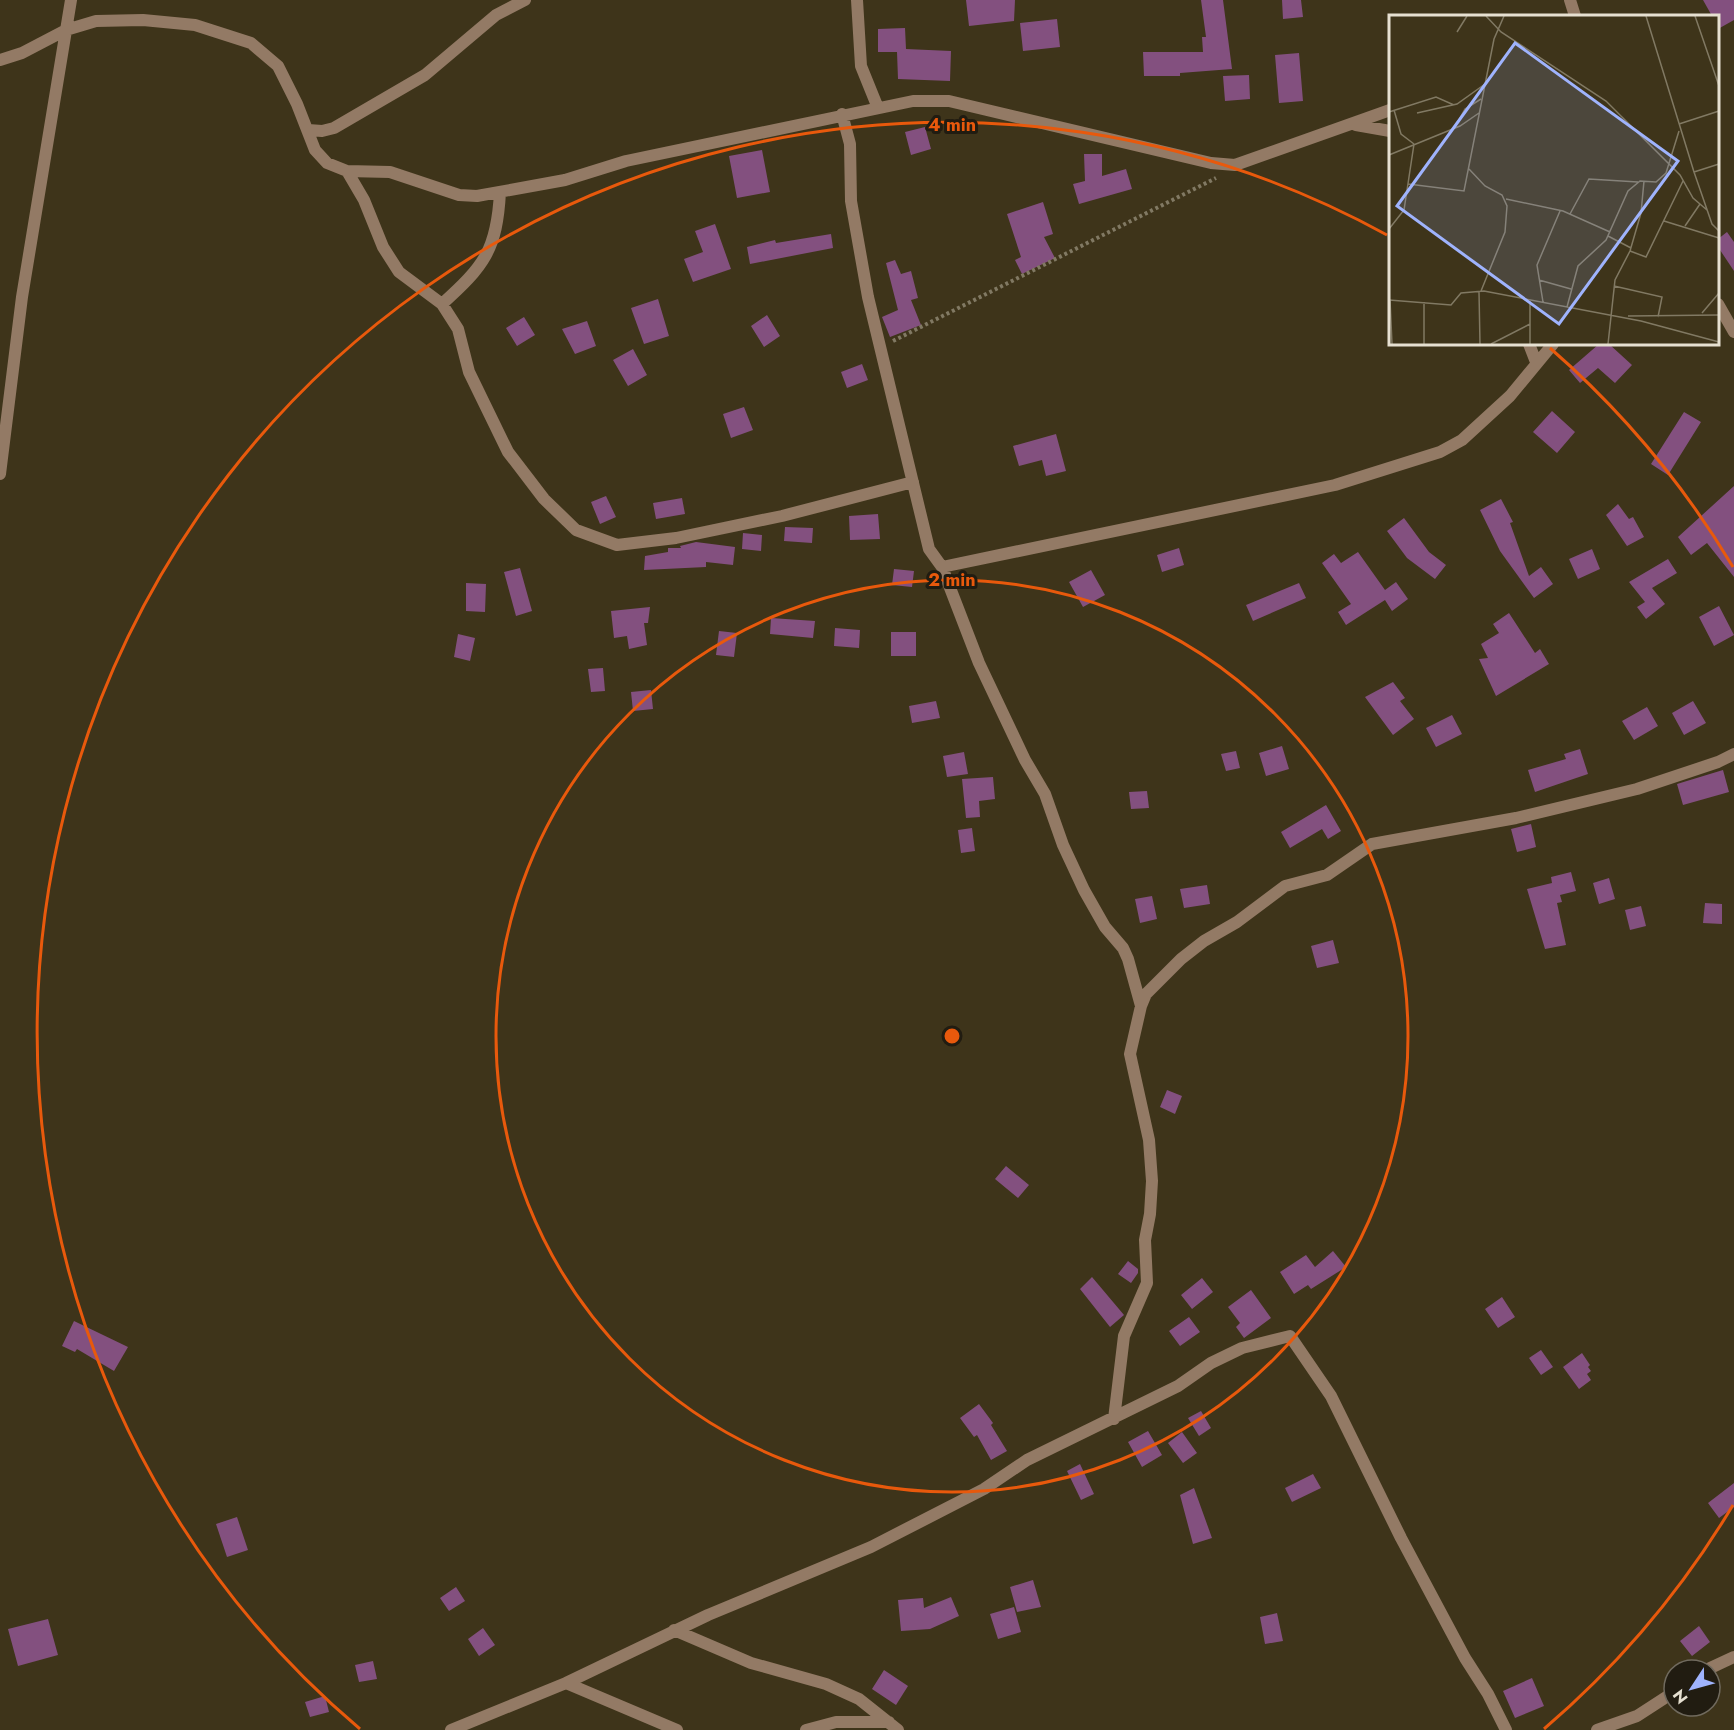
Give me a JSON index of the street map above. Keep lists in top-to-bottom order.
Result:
{
  "north": "bottom left",
  "rings": ["4 min", "2 min"]
}
